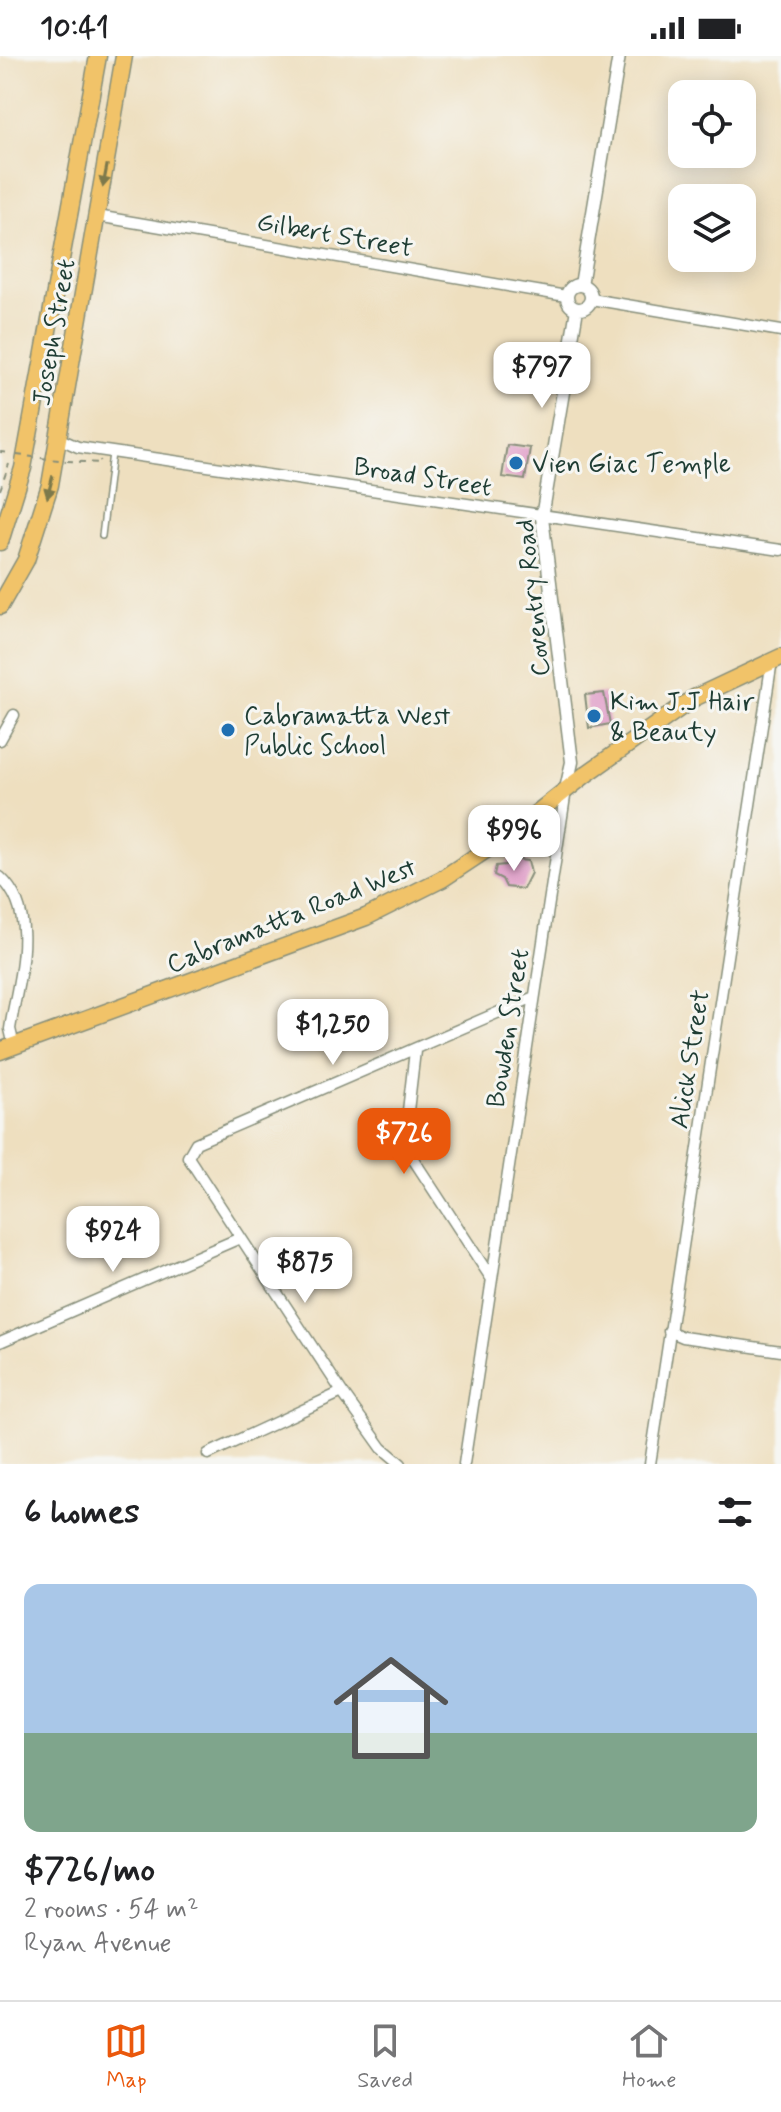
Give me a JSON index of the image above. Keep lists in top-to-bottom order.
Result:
{
  "streets": {
    "main road": ["Joseph Street", "Cabramatta Road West"],
    "street": [
      "Gilbert Street",
      "Broad Street",
      "Coventry Road",
      "Bowden Street",
      "Alick Street"
    ]
  },
  "crossings": [
    ["Gilbert Street", "Joseph Street"],
    ["Gilbert Street", "Coventry Road"],
    ["Joseph Street", "Broad Street"],
    ["Broad Street", "Coventry Road"],
    ["Coventry Road", "Cabramatta Road West"],
    ["Coventry Road", "Bowden Street"],
    ["Cabramatta Road West", "Bowden Street"],
    ["Cabramatta Road West", "Alick Street"]
  ],
  "places": ["Vien Giac Temple", "Kim J.J Hair & Beauty", "Cabramatta West Public School"],
  "page": {
    "status": "10:41",
    "price": [
      "$797",
      "$996",
      "$1,250",
      "$726",
      "$924",
      "$875"
    ],
    "heading": "6 homes",
    "list": [
      {
        "name": "$726/mo",
        "note": "2 rooms · 54 m² · Ryan Avenue"
      }
    ],
    "tabs": ["Map", "Saved", "Home"]
  }
}
